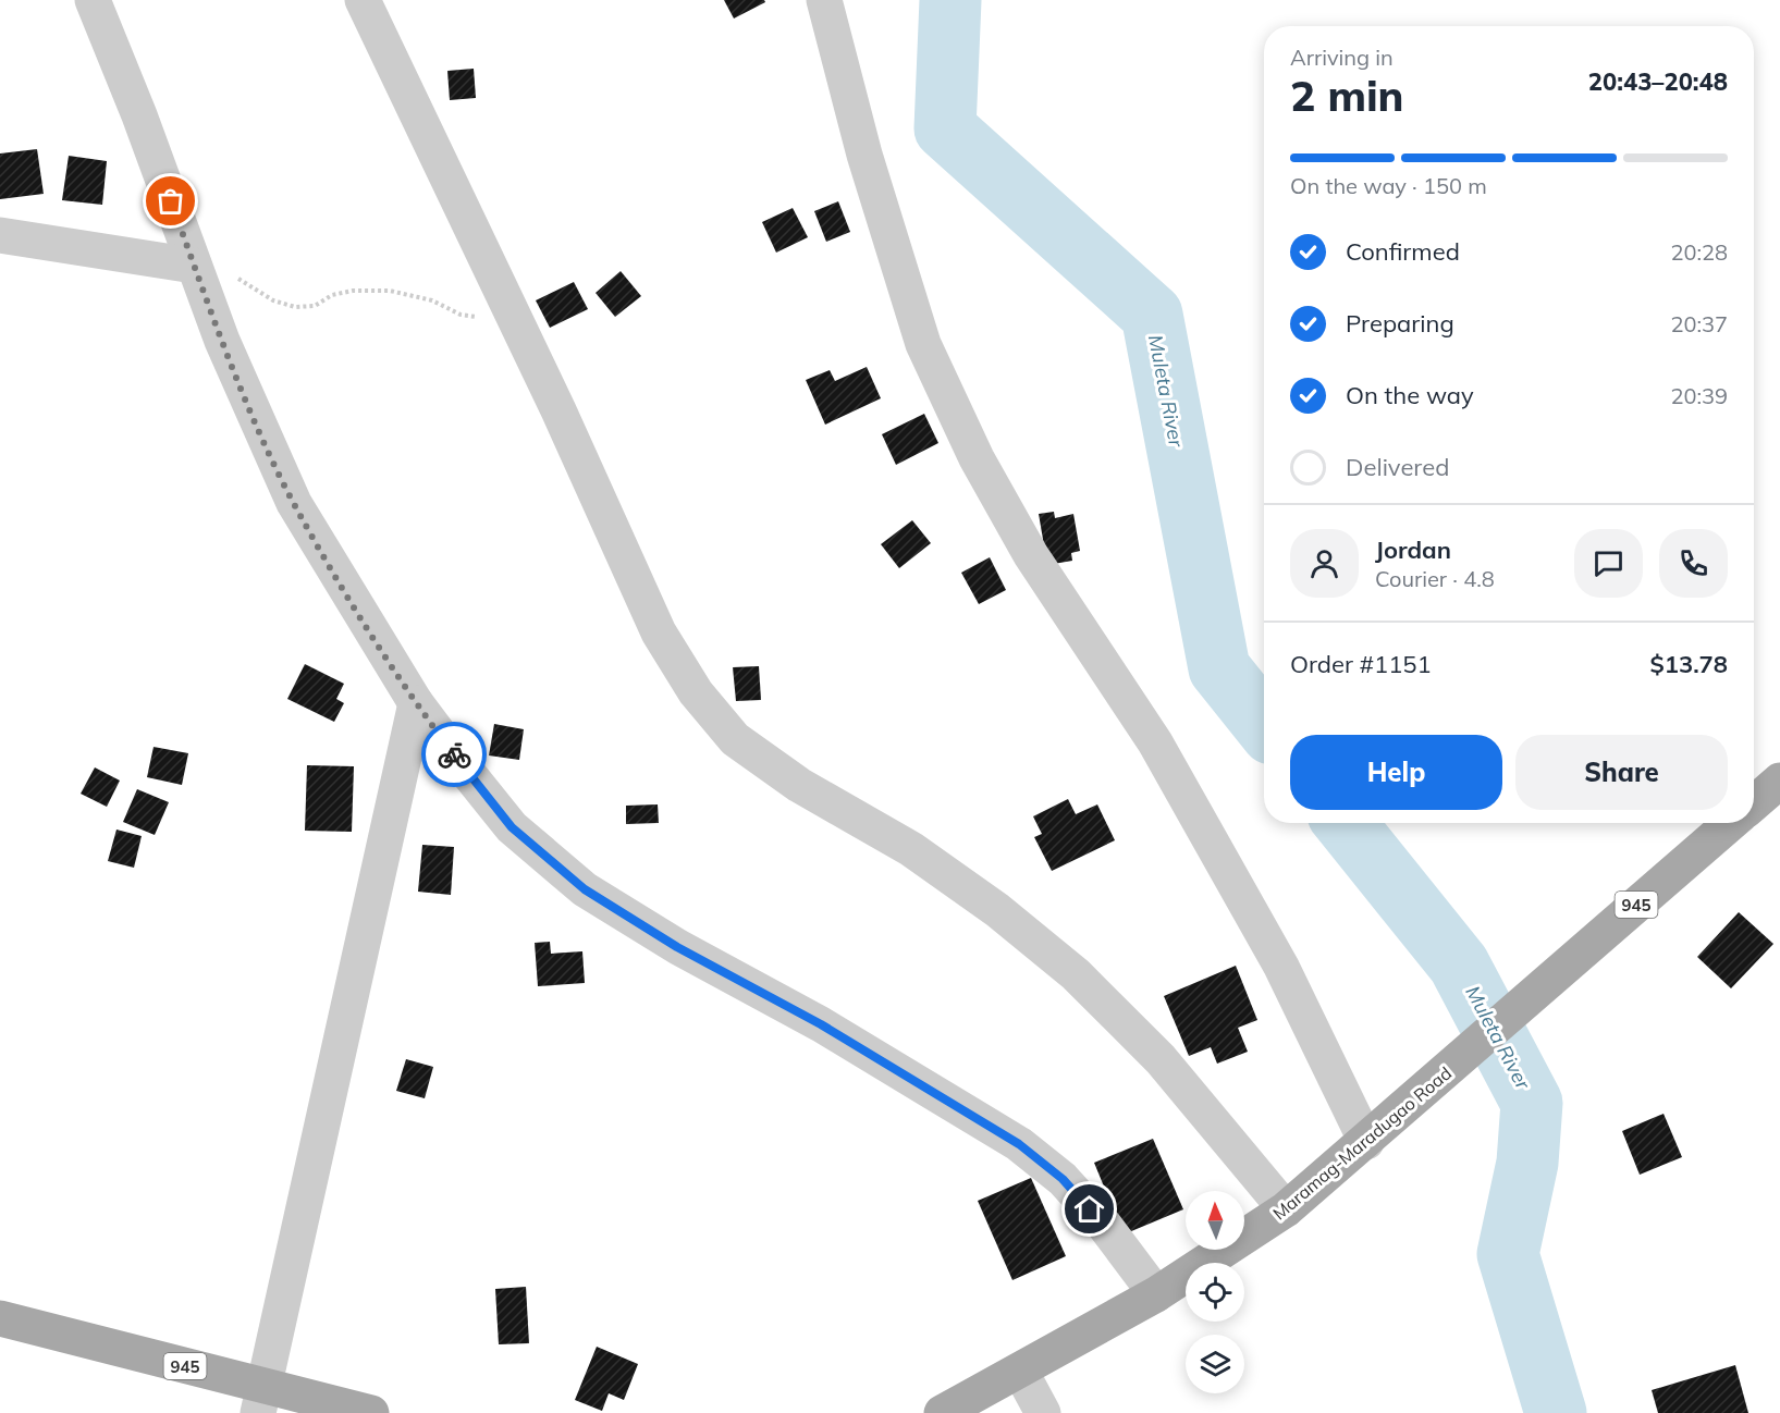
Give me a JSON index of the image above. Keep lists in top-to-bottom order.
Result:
{
  "streets": {
    "main road": ["945", "Maramag-Maradugao Road"]
  },
  "water": ["Muleta River"],
  "north": "top",
  "page": {
    "heading": ["2 min", "Arriving in", "20:43–20:48"],
    "panel": [
      "Jordan",
      "Courier · 4.8",
      "Order #1151",
      "$13.78"
    ],
    "bar": "On the way · 150 m",
    "list": [
      ["Confirmed", "20:28"],
      ["Preparing", "20:37"],
      ["On the way", "20:39"],
      "Delivered"
    ],
    "buttons": ["Help", "Share"]
  }
}
